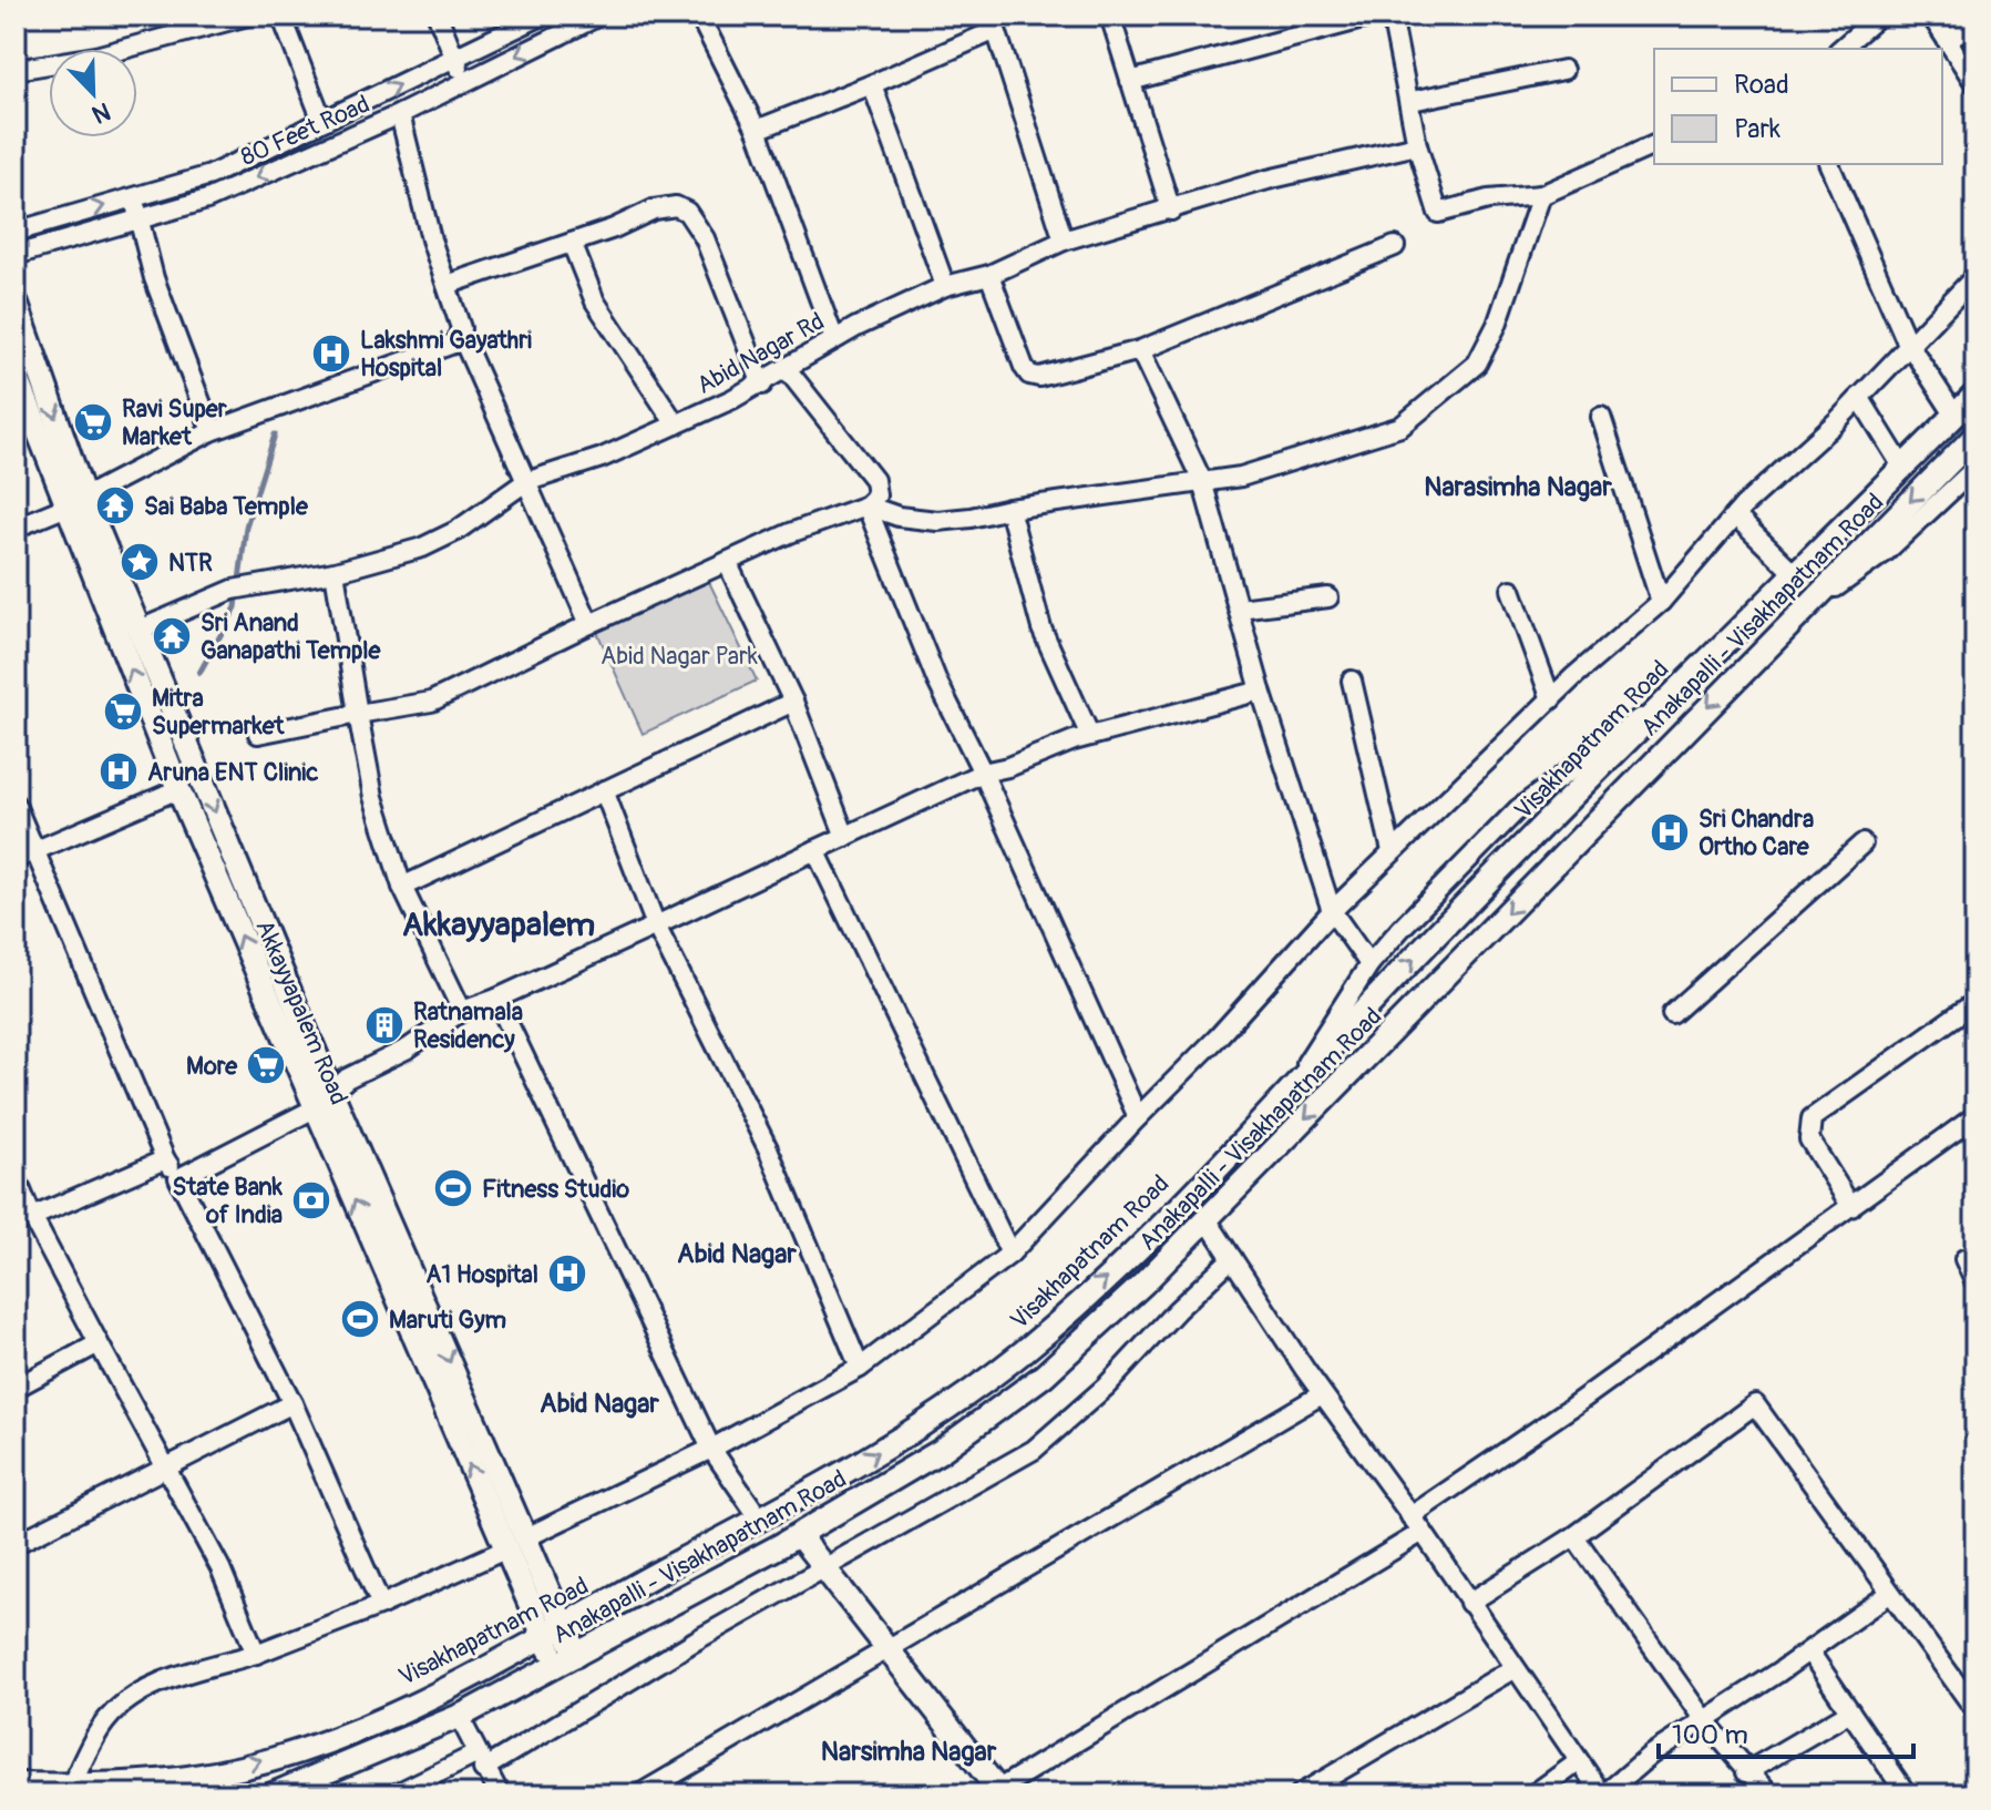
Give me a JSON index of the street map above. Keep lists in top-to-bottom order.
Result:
{
  "streets": {
    "main road": ["Anakapalli - Visakhapatnam Road", "Visakhapatnam Road", "Akkayyapalem Road"],
    "street": ["80 Feet Road", "Abid Nagar Rd"]
  },
  "crossings": [
    ["Anakapalli - Visakhapatnam Road", "Akkayyapalem Road"],
    ["Visakhapatnam Road", "Akkayyapalem Road"]
  ],
  "one_way": ["Anakapalli - Visakhapatnam Road", "Visakhapatnam Road"],
  "districts": [
    "Narasimha Nagar",
    "Akkayyapalem",
    "Abid Nagar",
    "Abid Nagar",
    "Narsimha Nagar"
  ],
  "parks": ["Abid Nagar Park"],
  "places": {
    "hospital": [
      "Lakshmi Gayathri Hospital",
      "Aruna ENT Clinic",
      "Sri Chandra Ortho Care",
      "A1 Hospital"
    ],
    "supermarket": ["Ravi Super Market", "Mitra Supermarket", "More"],
    "temple": ["Sai Baba Temple", "Sri Anand Ganapathi Temple"],
    "place": ["NTR"],
    "building": ["Ratnamala Residency"],
    "sports": ["Fitness Studio", "Maruti Gym"],
    "bank": ["State Bank of India"]
  },
  "legend": ["Road", "Park"],
  "scale_bar": "100 m",
  "north": "bottom right"
}
